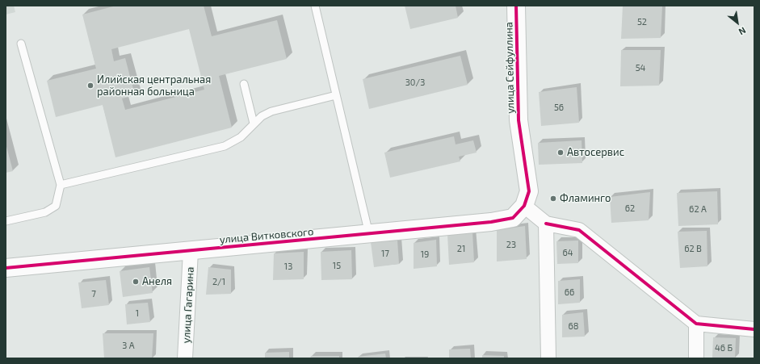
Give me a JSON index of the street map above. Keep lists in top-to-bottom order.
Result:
{
  "streets": {
    "street": ["улица Сейфуллина", "улица Витковского", "улица Гагарина"]
  },
  "crossings": [
    ["улица Сейфуллина", "улица Витковского"],
    ["улица Витковского", "улица Гагарина"]
  ],
  "places": [
    "Илийская центральная районная больница",
    "Автосервис",
    "Фламинго",
    "Анеля"
  ],
  "house_numbers": [
    "52",
    "54",
    "30/3",
    "56",
    "62",
    "62 А",
    "23",
    "21",
    "62 В",
    "64",
    "17",
    "19",
    "15",
    "13",
    "2/1",
    "66",
    "7",
    "1",
    "68",
    "3 А",
    "46 Б"
  ],
  "north": "bottom right"
}
